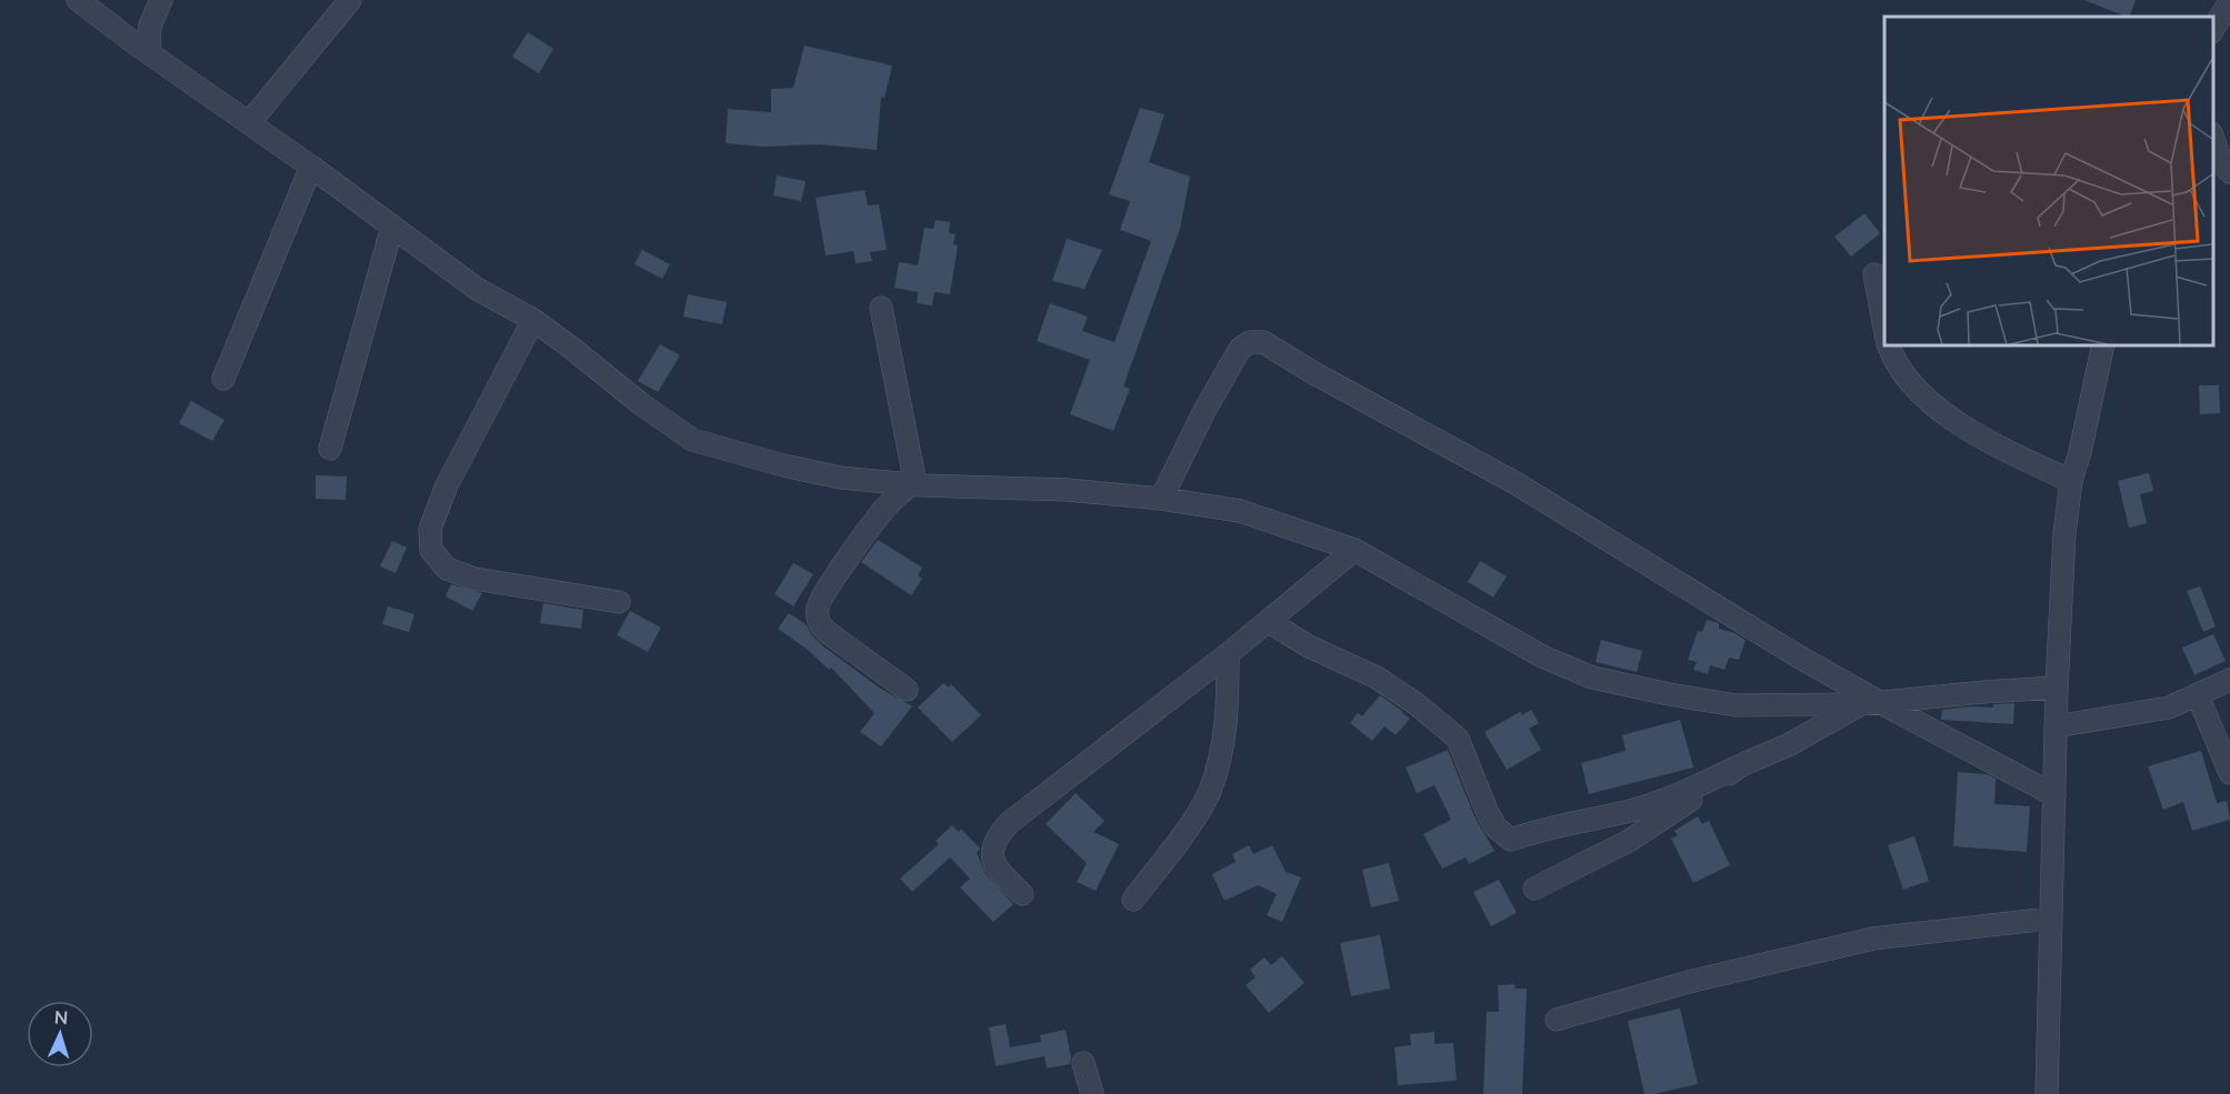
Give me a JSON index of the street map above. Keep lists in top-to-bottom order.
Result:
{
  "north": "top"
}
